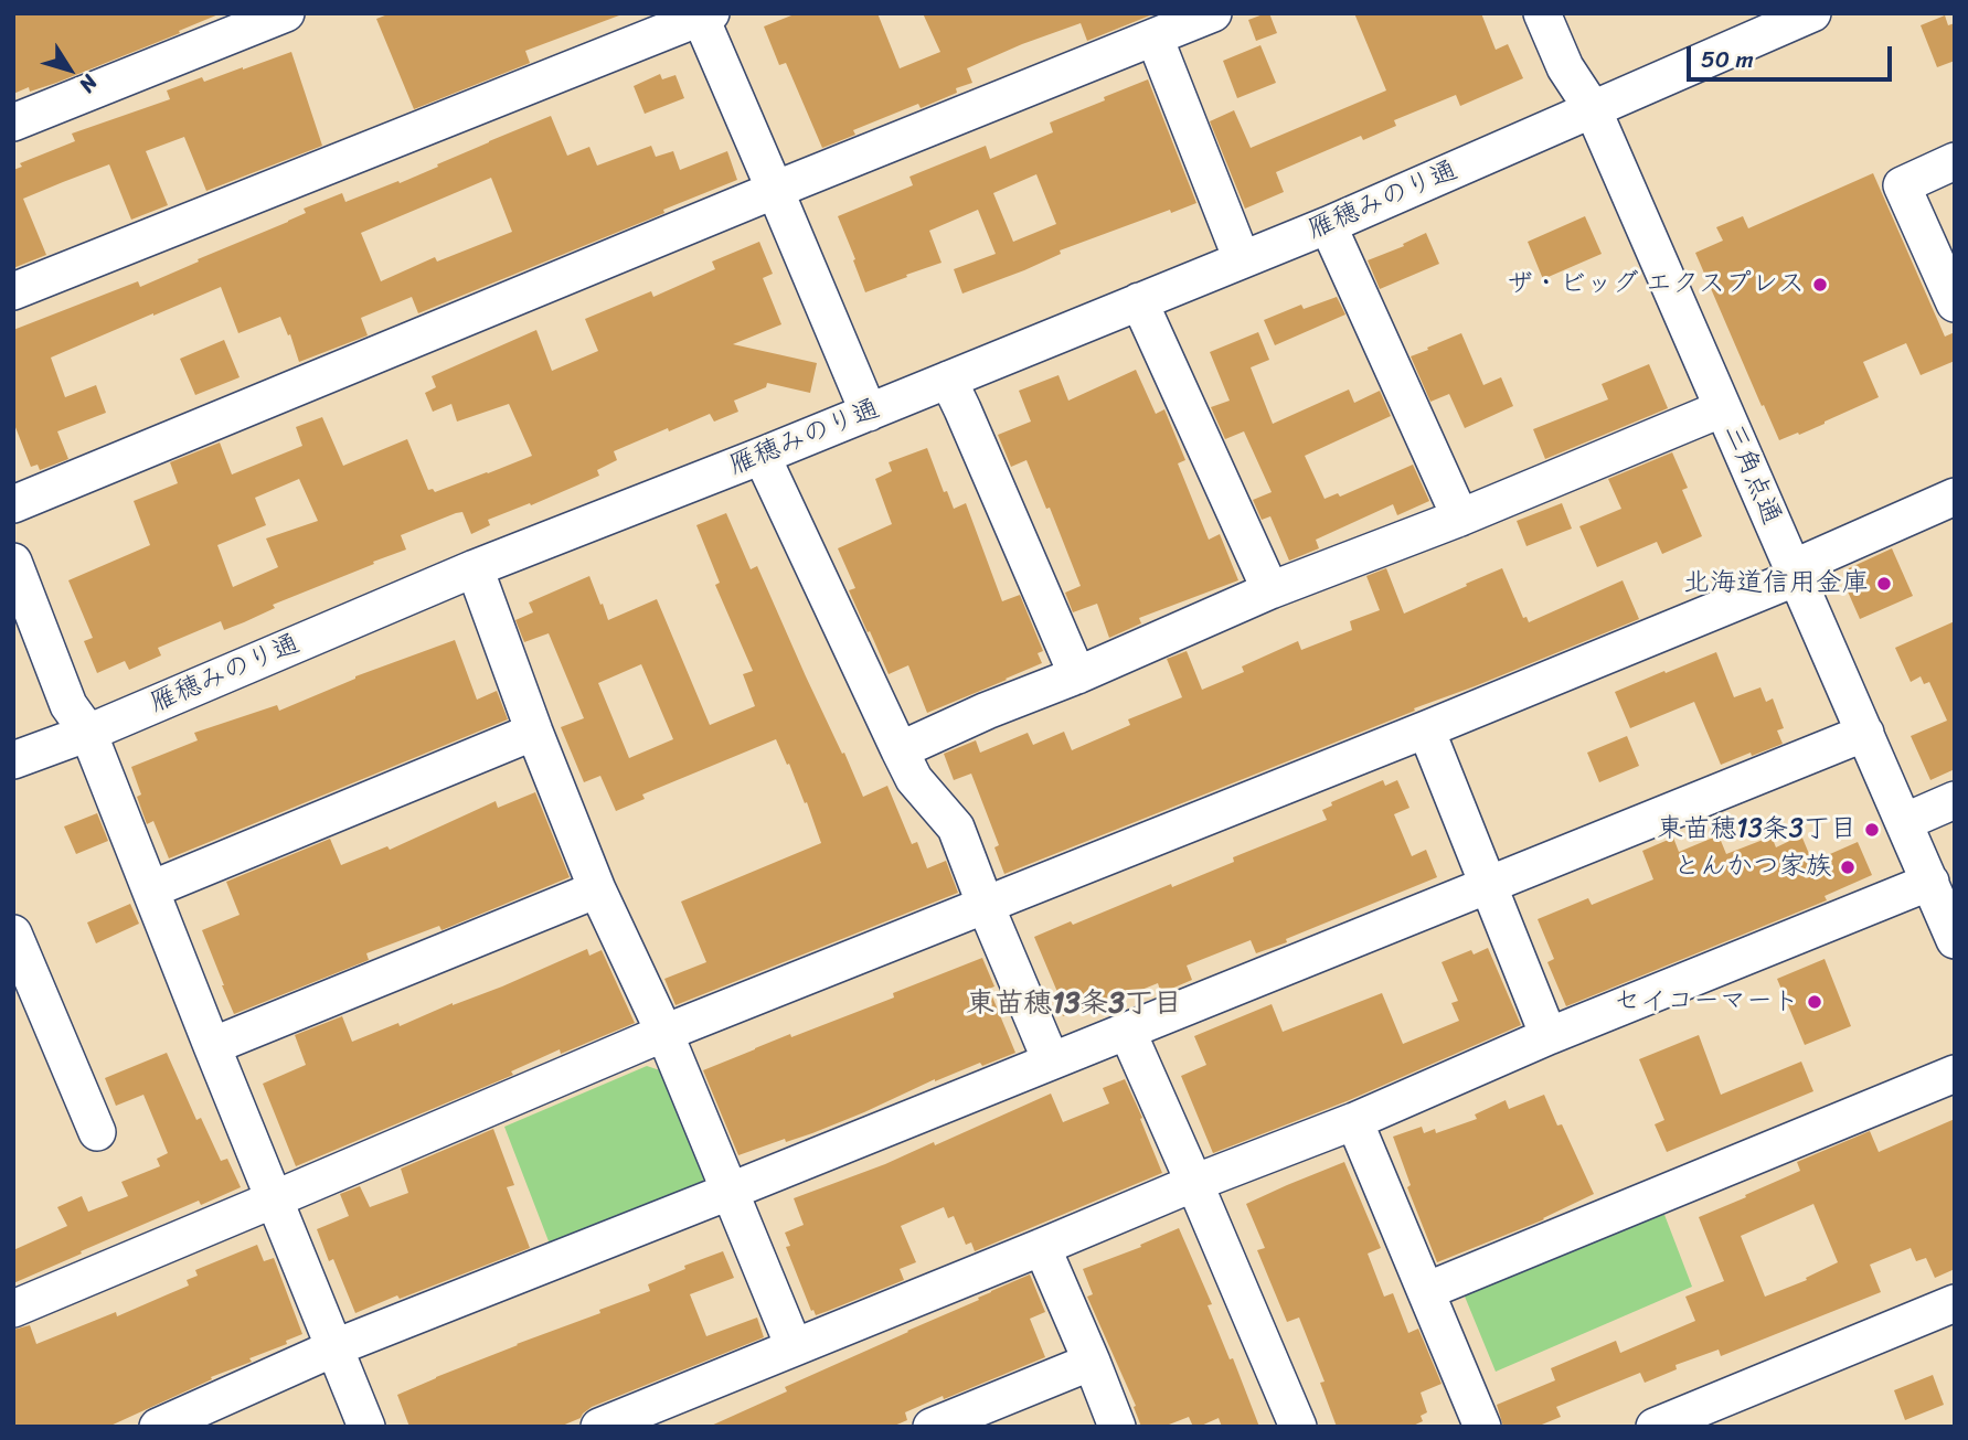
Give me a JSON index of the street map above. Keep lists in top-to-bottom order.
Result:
{
  "streets": {
    "street": ["雁穂みのり通", "三角点通"]
  },
  "crossings": [
    ["雁穂みのり通", "三角点通"]
  ],
  "districts": ["東苗穂13条3丁目"],
  "places": [
    "ザ・ビッグ エクスプレス",
    "北海道信用金庫",
    "東苗穂13条3丁目",
    "とんかつ家族",
    "セイコーマート"
  ],
  "scale_bar": "50 m",
  "north": "bottom right"
}
